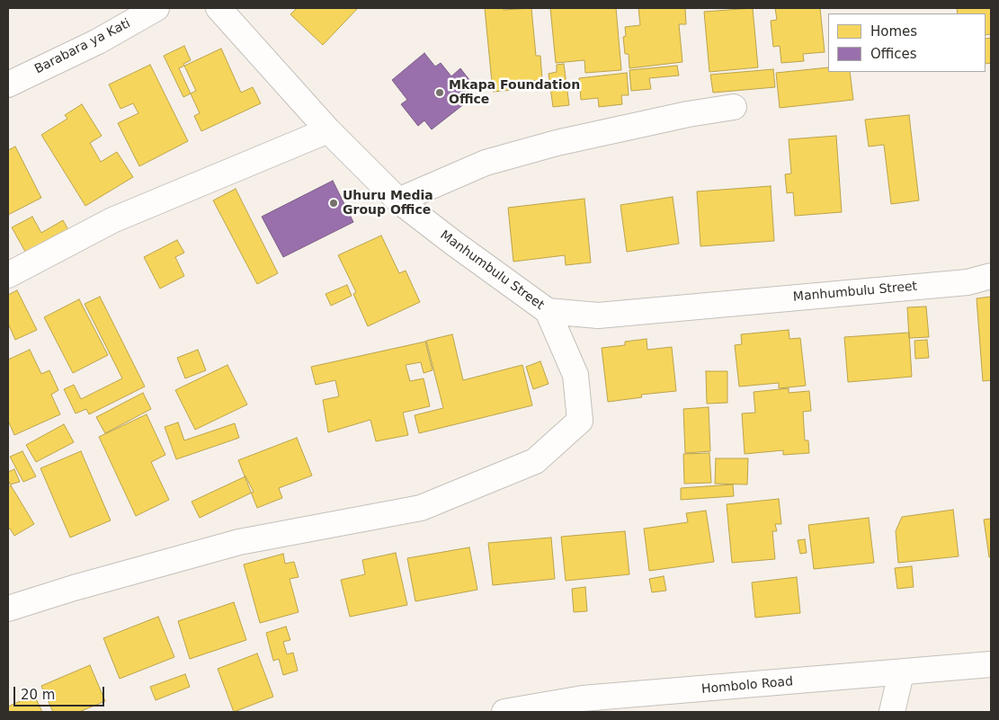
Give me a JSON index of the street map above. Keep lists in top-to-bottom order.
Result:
{
  "streets": {
    "street": ["Barabara ya Kati", "Manhumbulu Street", "Hombolo Road"]
  },
  "places": ["Mkapa Foundation Office", "Uhuru Media Group Office"],
  "legend": ["Homes", "Offices"],
  "scale_bar": "20 m"
}
